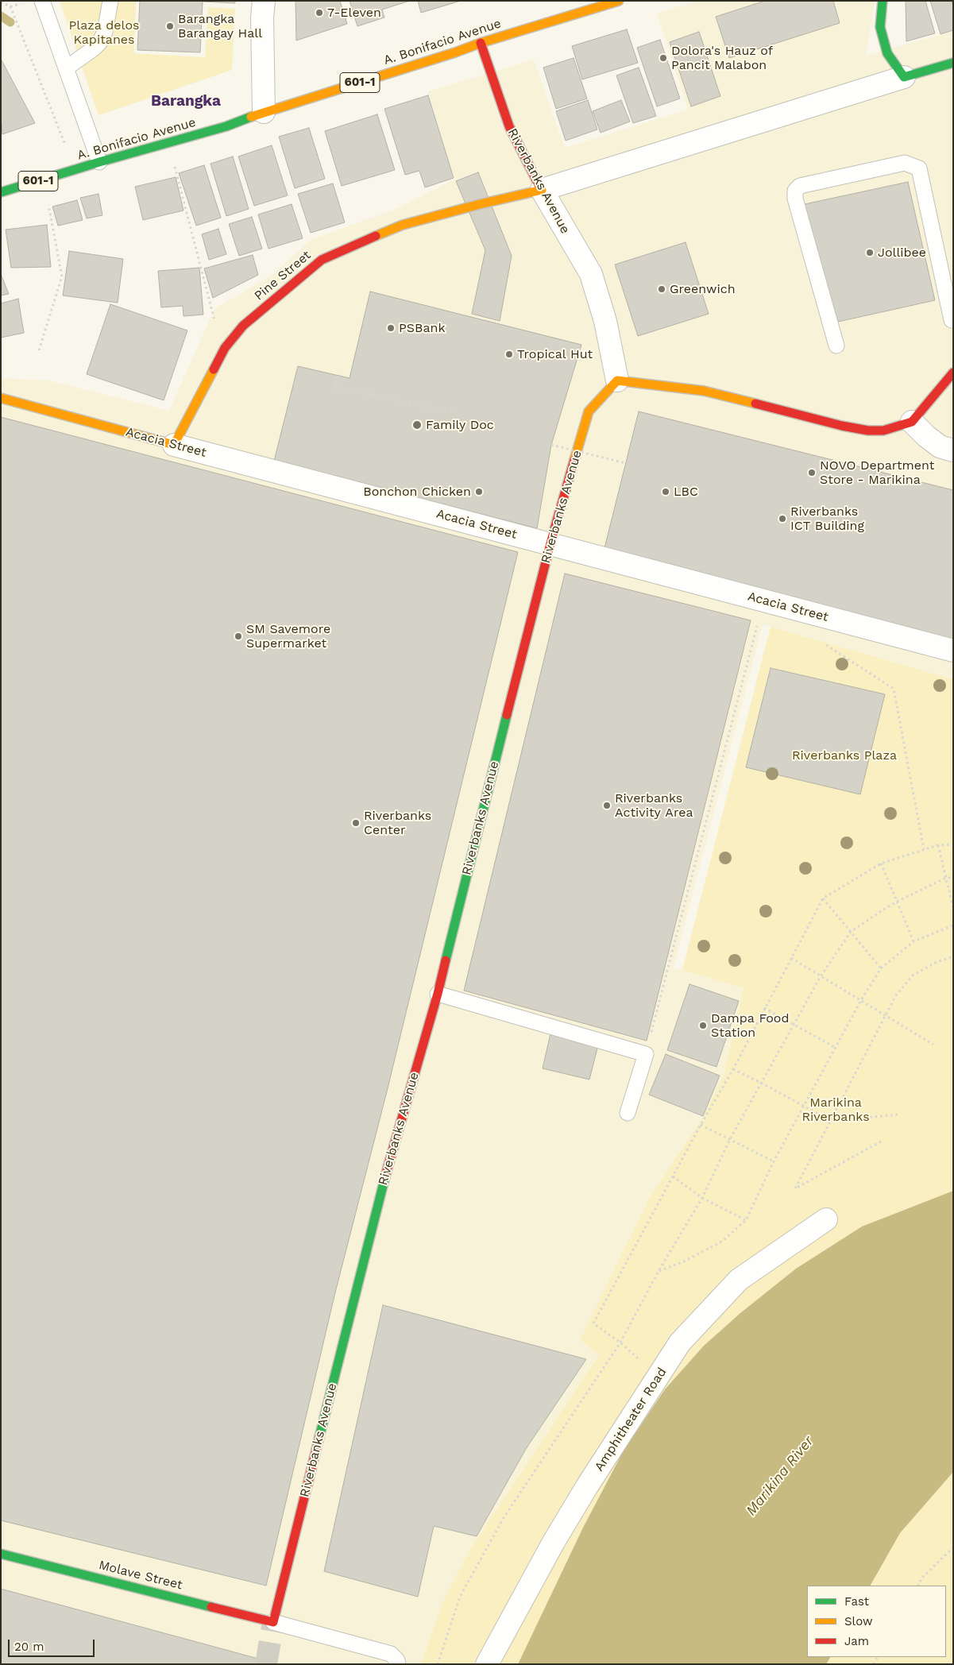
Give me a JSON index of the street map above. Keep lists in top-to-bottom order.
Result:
{
  "streets": {
    "street": [
      "A. Bonifacio Avenue",
      "601-1",
      "Riverbanks Avenue",
      "Pine Street",
      "Acacia Street",
      "Amphitheater Road",
      "Molave Street"
    ]
  },
  "crossings": [
    ["A. Bonifacio Avenue", "Riverbanks Avenue"],
    ["Riverbanks Avenue", "Pine Street"],
    ["Riverbanks Avenue", "Acacia Street"],
    ["Riverbanks Avenue", "Molave Street"],
    ["Pine Street", "Acacia Street"]
  ],
  "districts": ["Barangka"],
  "water": ["Marikina River"],
  "parks": ["Plaza delos Kapitanes", "Riverbanks Plaza", "Marikina Riverbanks"],
  "places": [
    "7-Eleven",
    "Barangka Barangay Hall",
    "Dolora's Hauz of Pancit Malabon",
    "Jollibee",
    "Greenwich",
    "PSBank",
    "Tropical Hut",
    "Family Doc",
    "NOVO Department Store - Marikina",
    "Bonchon Chicken",
    "LBC",
    "Riverbanks ICT Building",
    "SM Savemore Supermarket",
    "Riverbanks Activity Area",
    "Riverbanks Center",
    "Dampa Food Station"
  ],
  "legend": ["Fast", "Slow", "Jam"],
  "scale_bar": "20 m"
}
